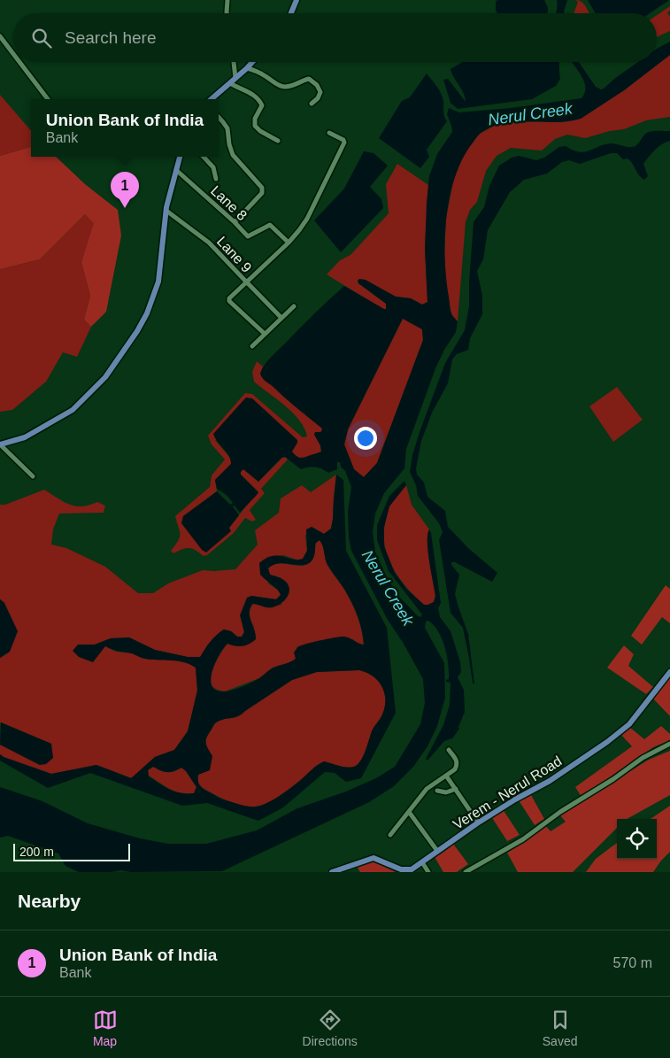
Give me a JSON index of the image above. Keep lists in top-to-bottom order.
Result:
{
  "streets": {
    "main road": ["Verem - Nerul Road"],
    "street": ["Lane 8", "Lane 9"]
  },
  "water": ["Nerul Creek"],
  "scale_bar": "200 m",
  "page": {
    "search": "Search here",
    "popup": ["Union Bank of India", "Bank"],
    "pins": "1",
    "scale": "200 m",
    "heading": "Nearby",
    "list": [
      {
        "mark": "1",
        "name": "Union Bank of India",
        "note": "Bank",
        "value": "570 m"
      }
    ],
    "nav": ["Map", "Directions", "Saved"]
  }
}
